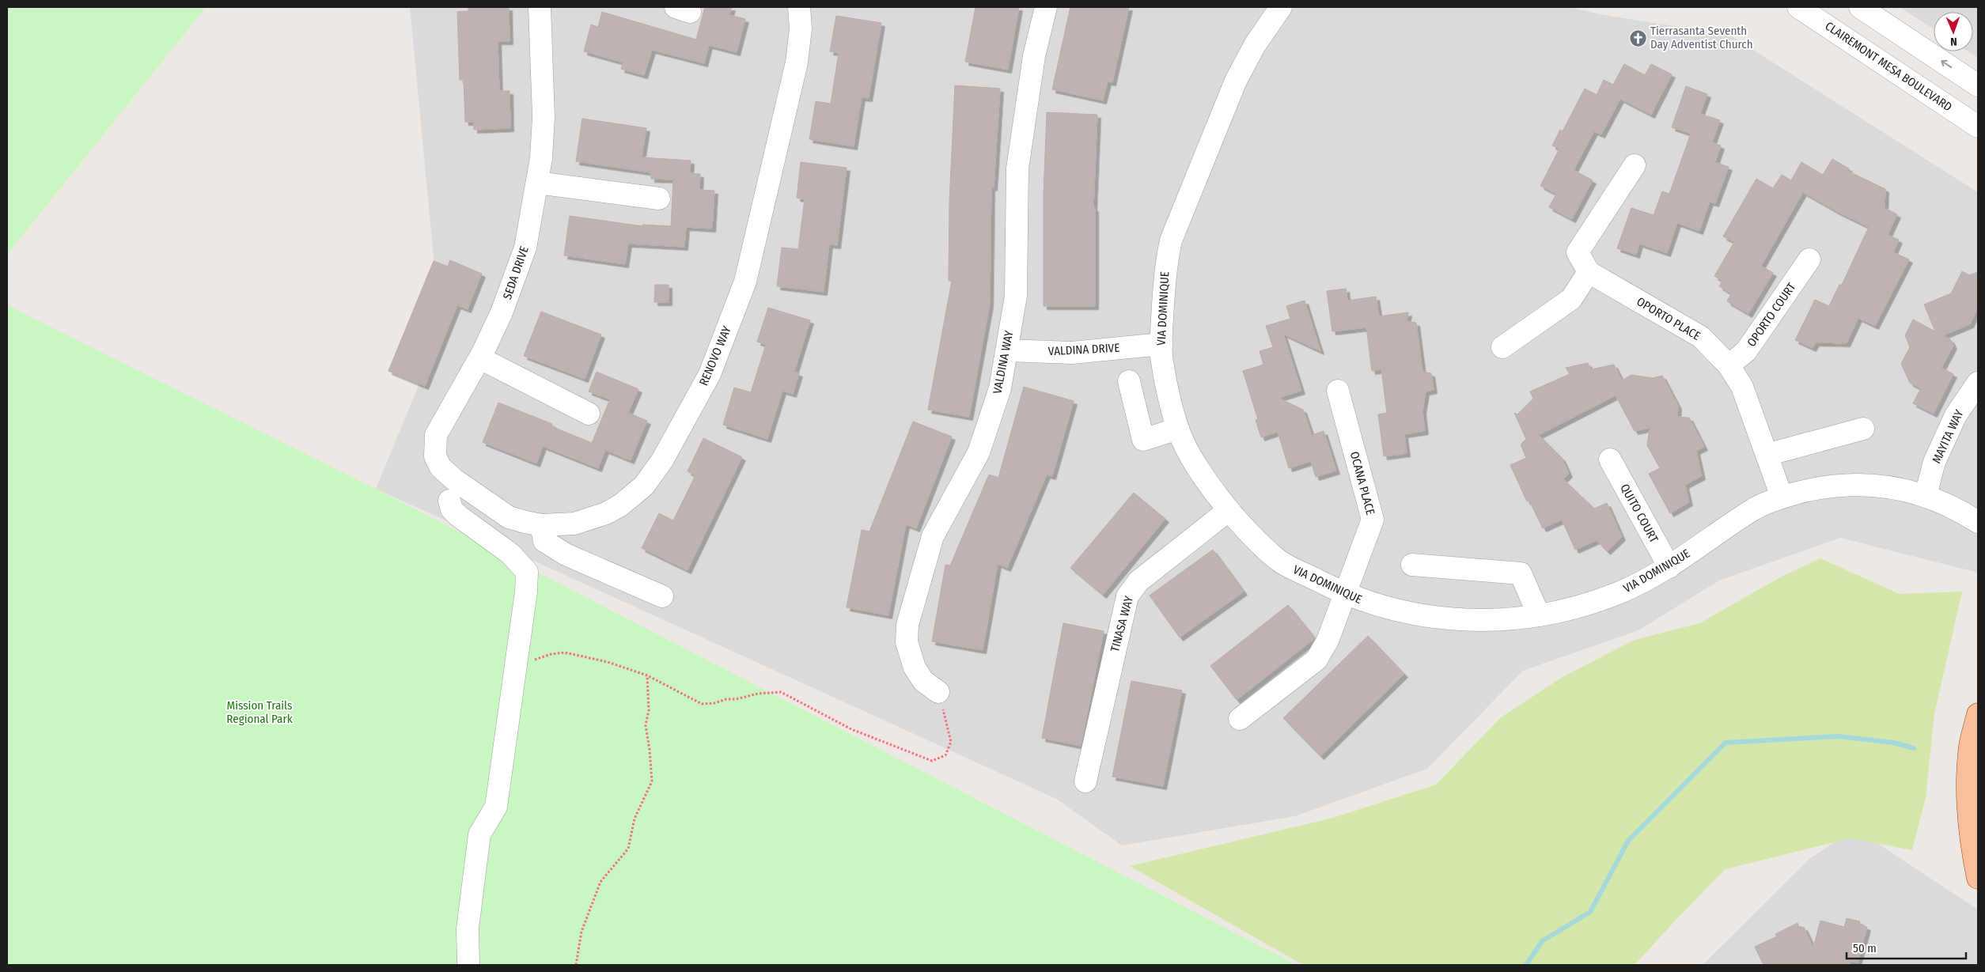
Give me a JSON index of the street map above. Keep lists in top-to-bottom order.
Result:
{
  "streets": {
    "street": [
      "CLAIREMONT MESA BOULEVARD",
      "SEDA DRIVE",
      "VIA DOMINIQUE",
      "OPORTO COURT",
      "OPORTO PLACE",
      "VALDINA DRIVE",
      "RENOVO WAY",
      "VALDINA WAY",
      "MAYITA WAY",
      "OCANA PLACE",
      "QUITO COURT",
      "TINASA WAY"
    ]
  },
  "crossings": [
    ["SEDA DRIVE", "RENOVO WAY"],
    ["VIA DOMINIQUE", "OPORTO PLACE"],
    ["VIA DOMINIQUE", "VALDINA DRIVE"],
    ["VIA DOMINIQUE", "MAYITA WAY"],
    ["VIA DOMINIQUE", "OCANA PLACE"],
    ["VIA DOMINIQUE", "QUITO COURT"],
    ["VIA DOMINIQUE", "TINASA WAY"],
    ["OPORTO COURT", "OPORTO PLACE"],
    ["VALDINA DRIVE", "VALDINA WAY"]
  ],
  "parks": ["Mission Trails Regional Park"],
  "places": {
    "church": ["Tierrasanta Seventh Day Adventist Church"]
  },
  "scale_bar": "50 m",
  "north": "bottom"
}
